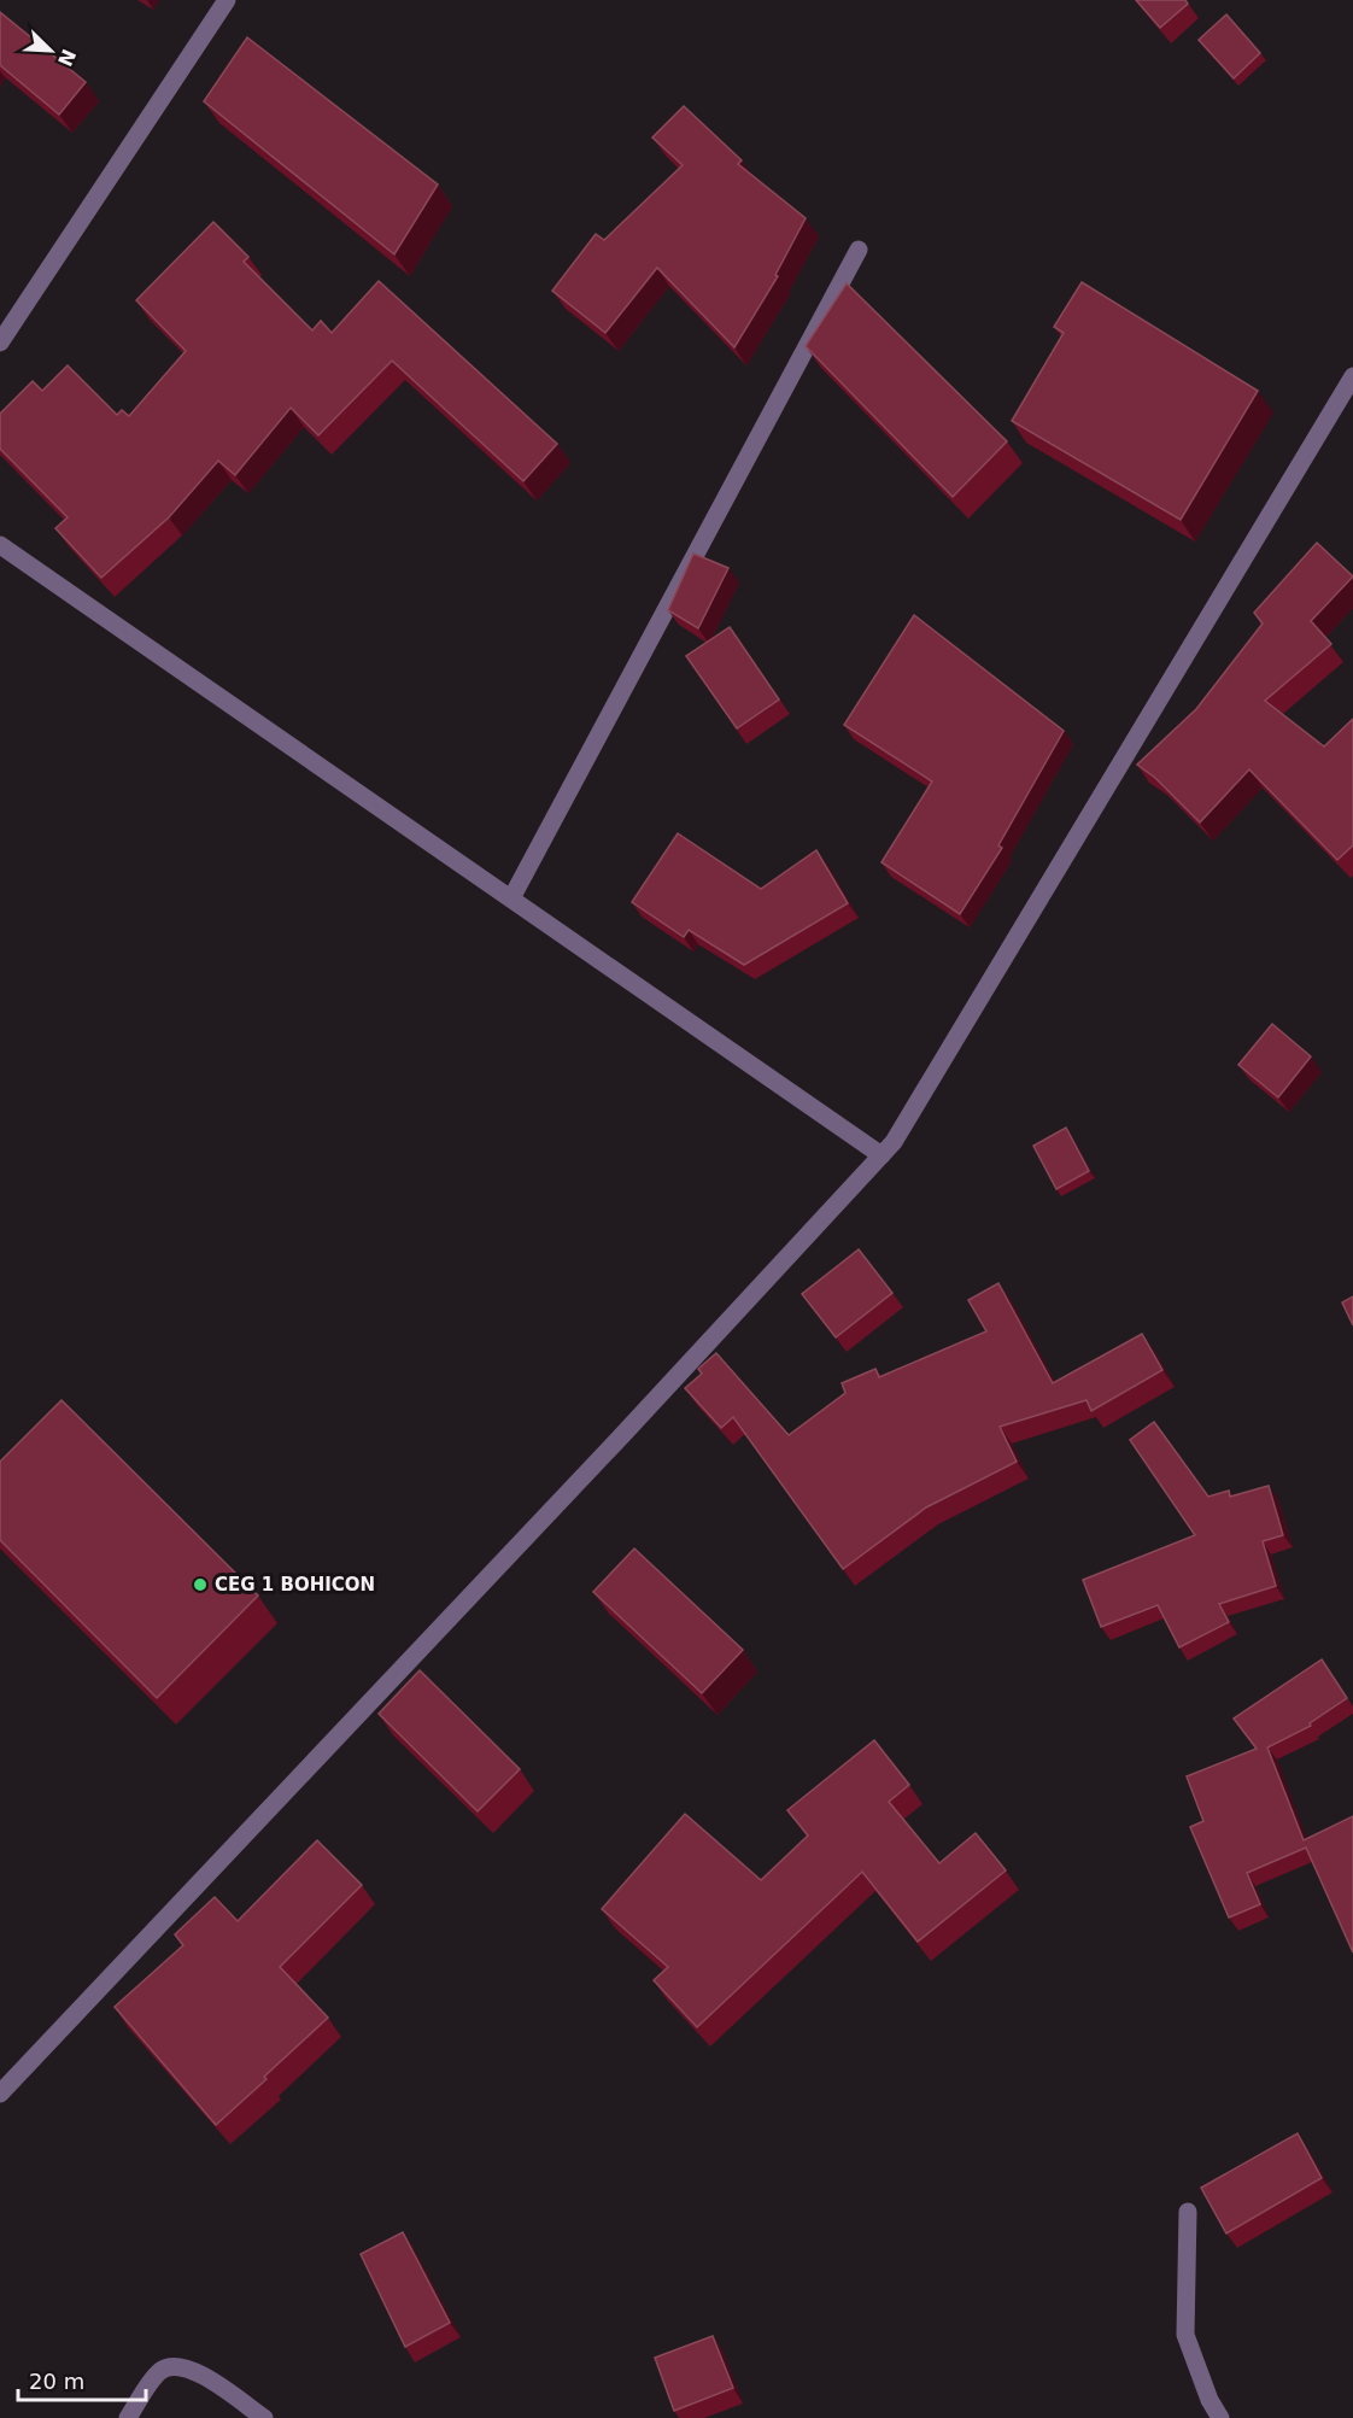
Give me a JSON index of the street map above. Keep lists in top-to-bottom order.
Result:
{
  "places": ["CEG 1 BOHICON"],
  "scale_bar": "20 m",
  "north": "bottom right"
}
